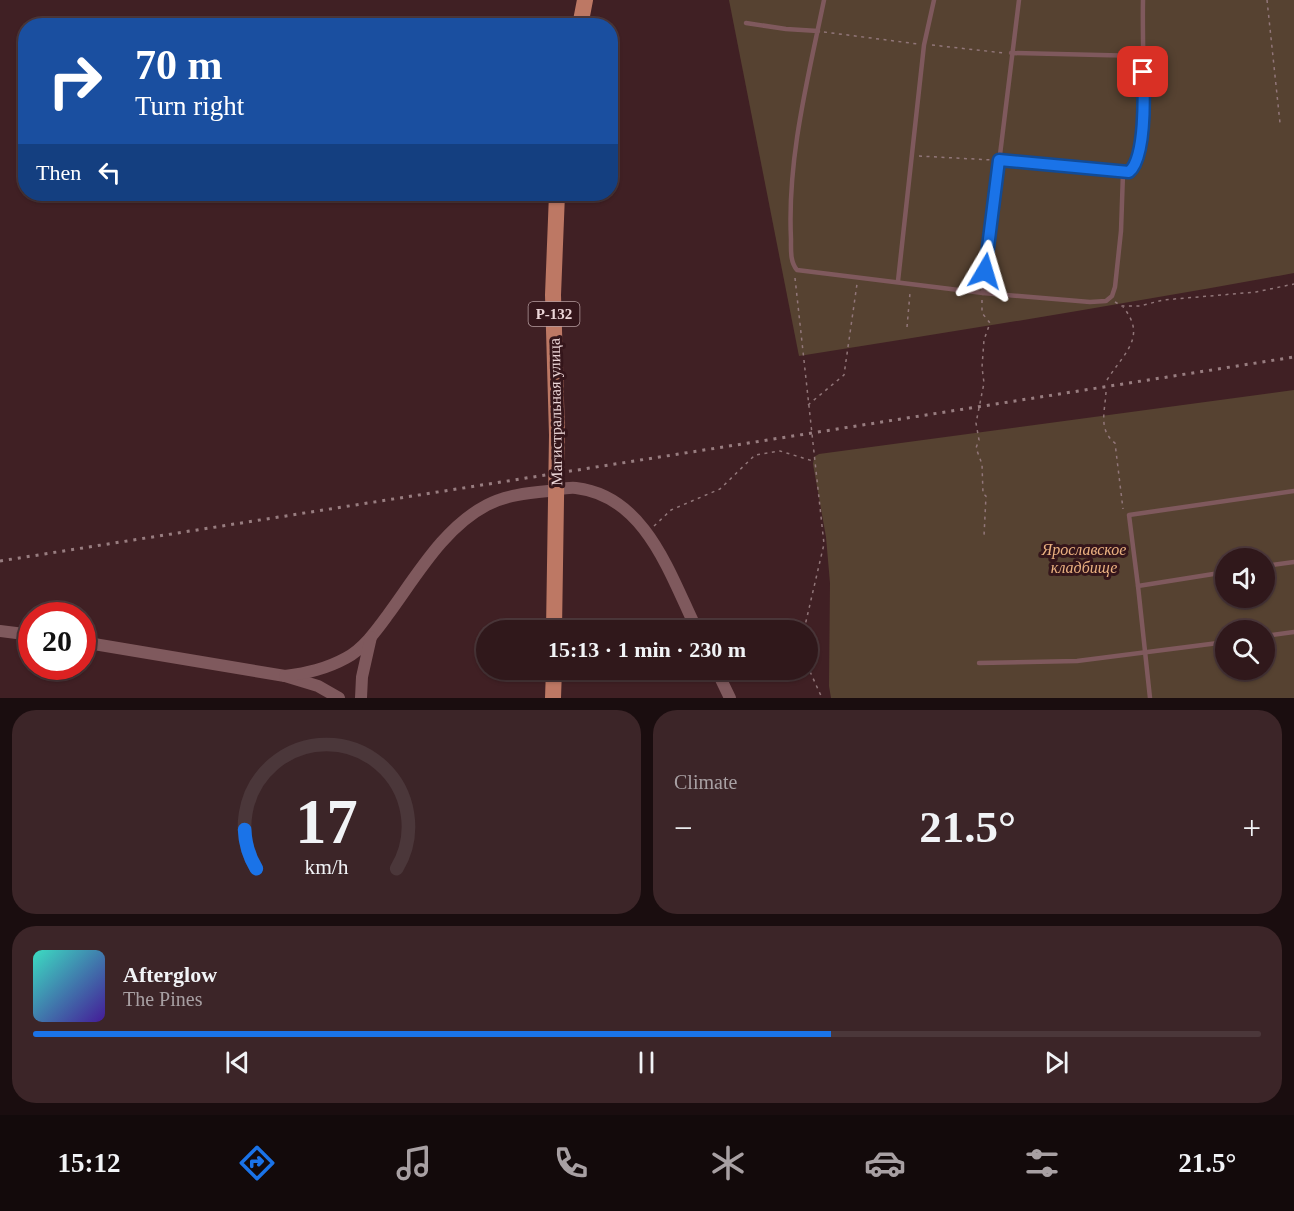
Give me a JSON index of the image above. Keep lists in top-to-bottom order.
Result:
{
  "streets": {
    "highway": ["Р-132", "Магистральная улица"]
  },
  "parks": ["Ярославское кладбище"],
  "page": {
    "turn": ["70 m", "Turn right"],
    "then": "Then",
    "limit": "20",
    "trip": "15:13 · 1 min · 230 m",
    "tile": "Climate",
    "heat": ["−", "21.5°", "+"],
    "song": ["Afterglow", "The Pines"],
    "tabs": ["15:12", "21.5°"],
    "gauge": ["17", "km/h"]
  }
}
